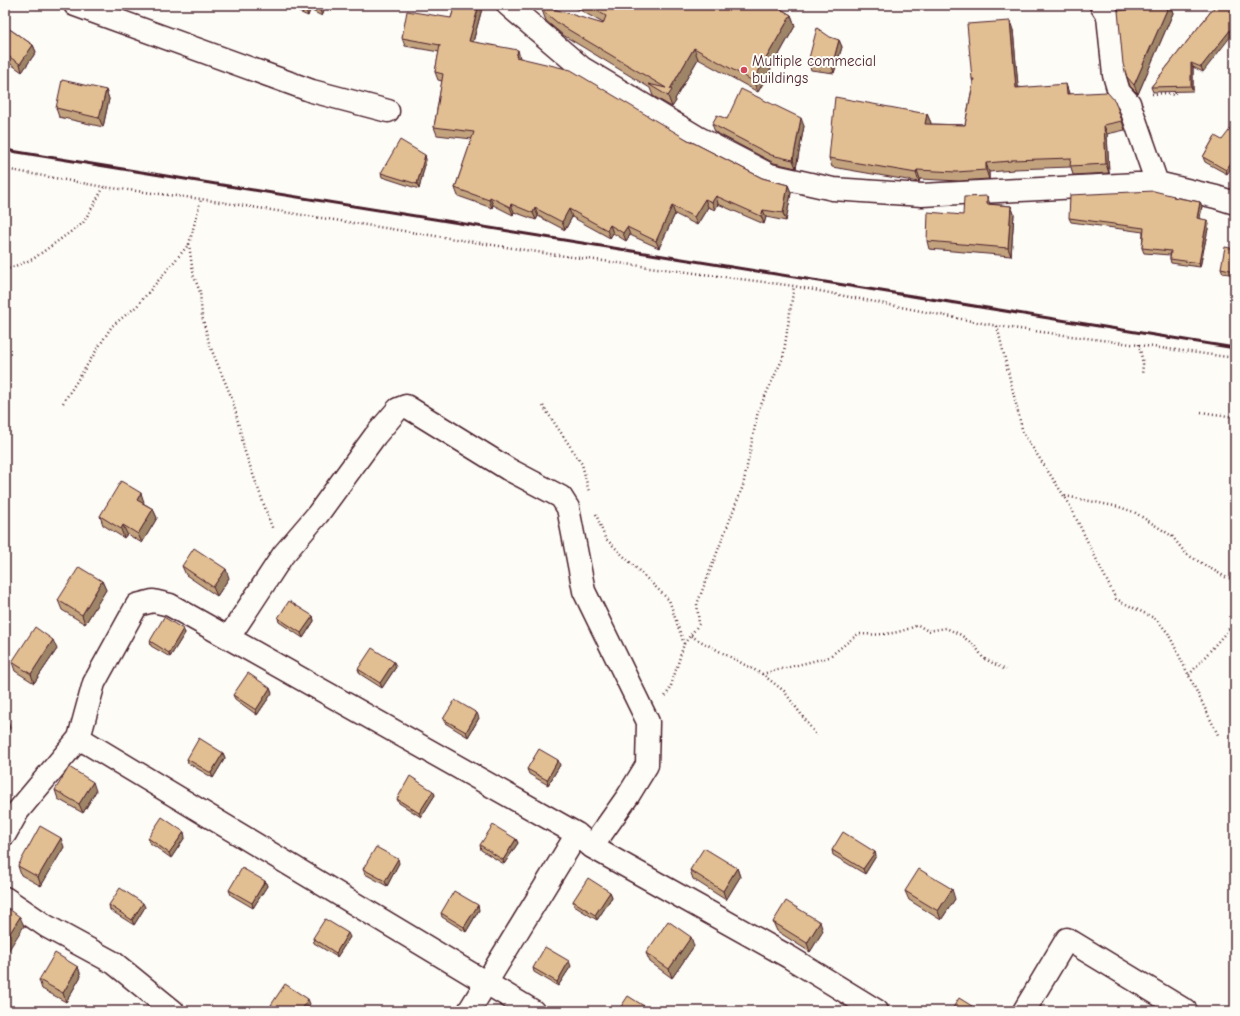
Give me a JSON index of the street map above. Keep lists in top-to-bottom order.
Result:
{
  "places": ["Multiple commecial buildings"]
}
